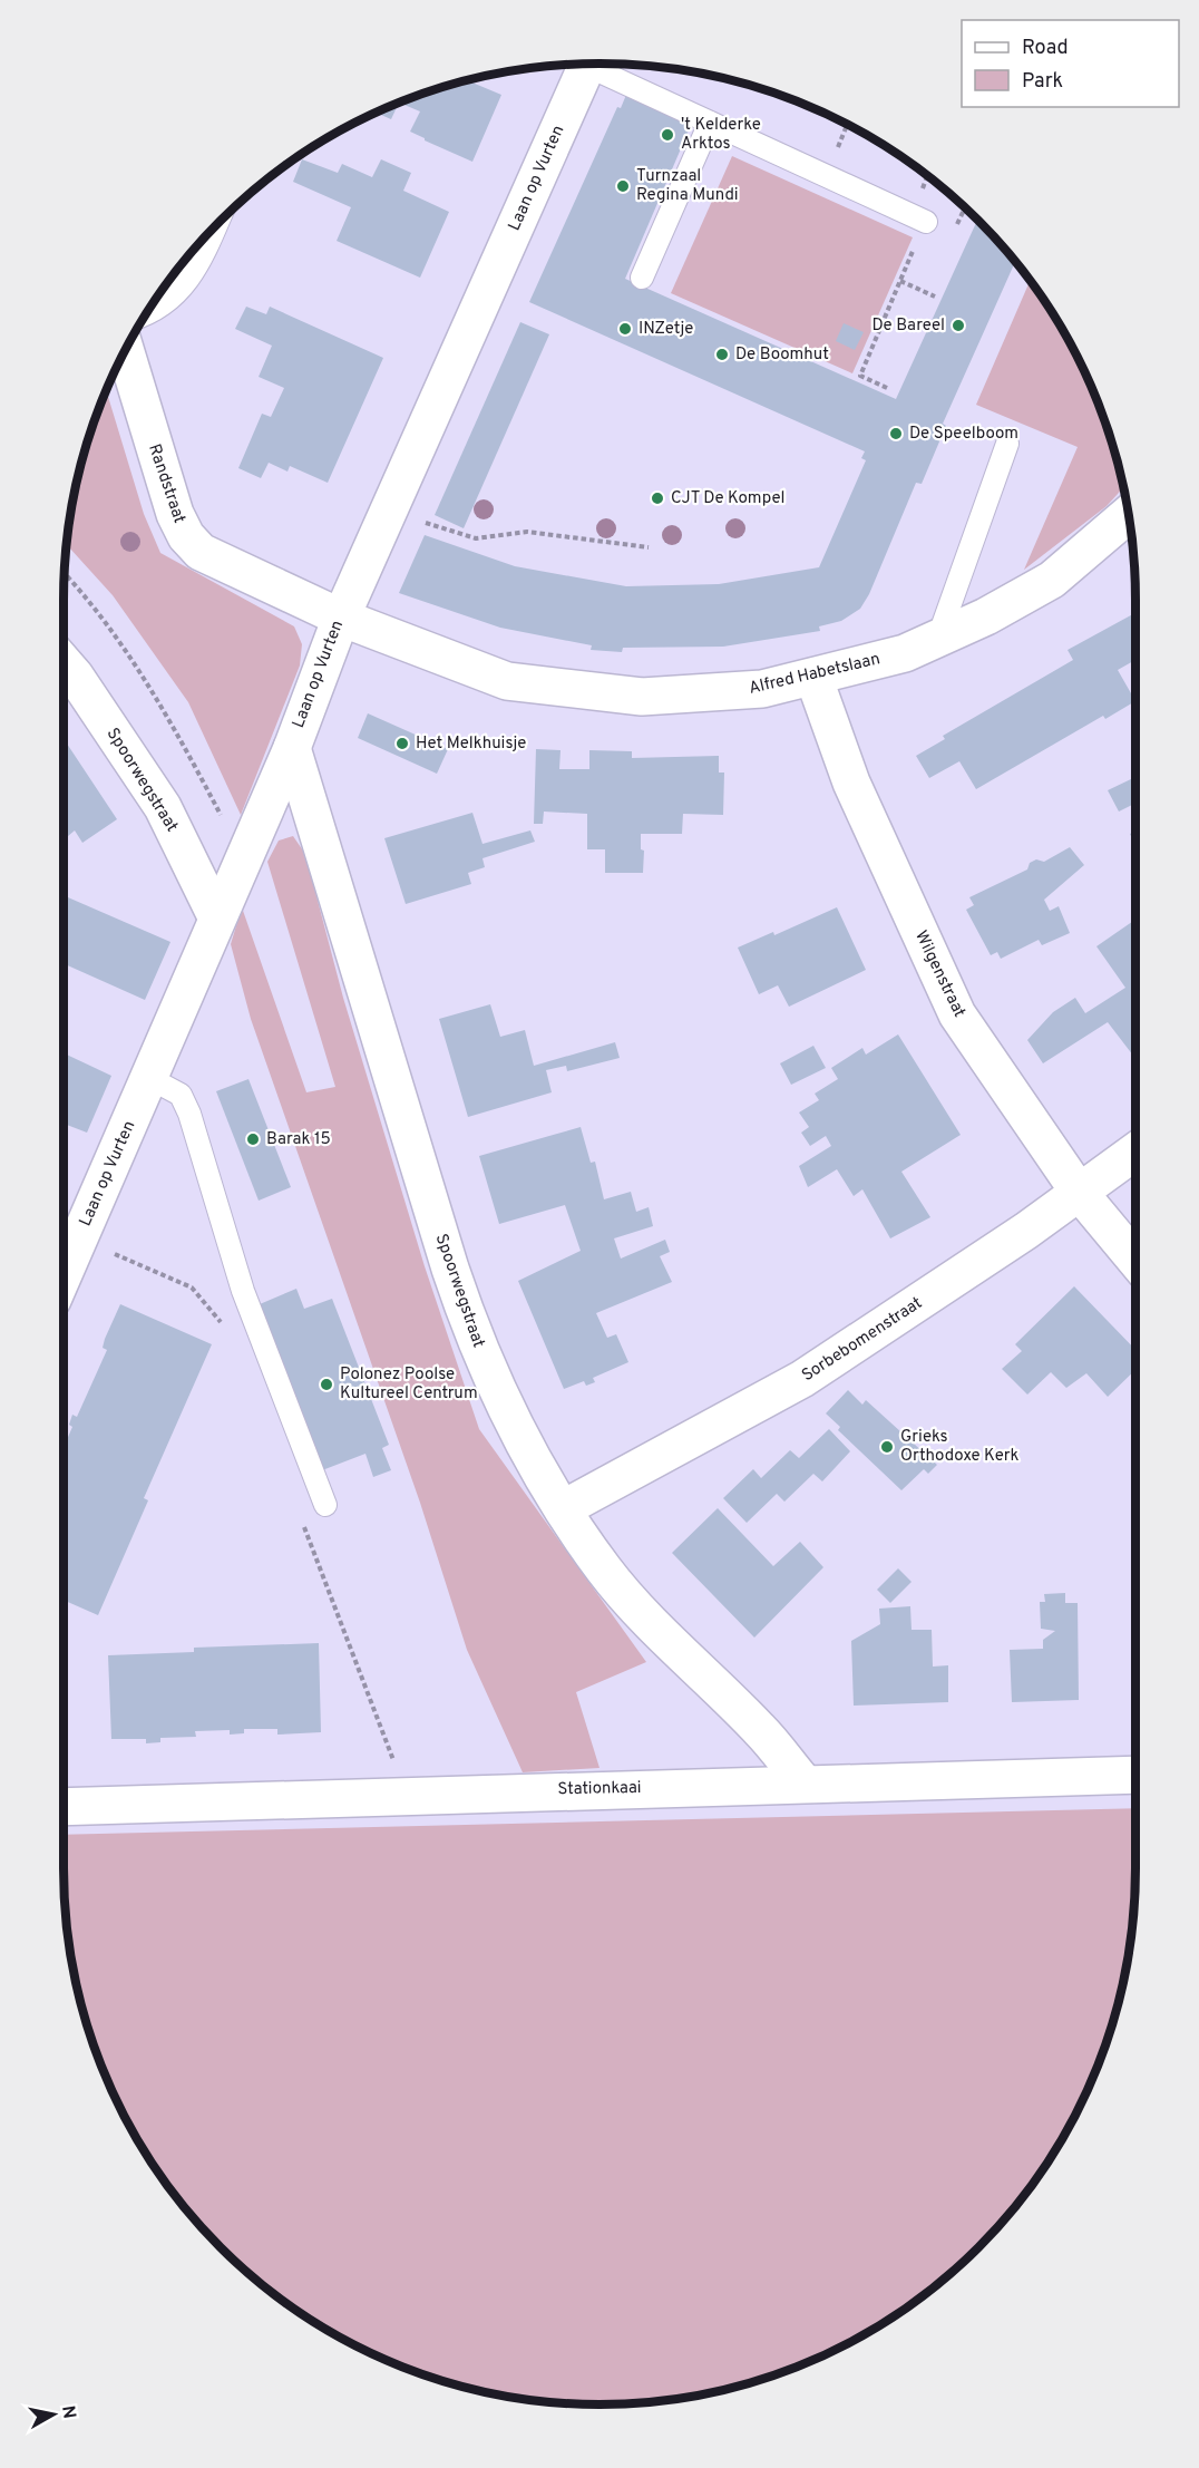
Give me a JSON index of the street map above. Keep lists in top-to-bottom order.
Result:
{
  "streets": {
    "street": [
      "Laan op Vurten",
      "Randstraat",
      "Alfred Habetslaan",
      "Spoorwegstraat",
      "Wilgenstraat",
      "Sorbebomenstraat",
      "Stationkaai"
    ]
  },
  "crossings": [
    ["Laan op Vurten", "Randstraat"],
    ["Laan op Vurten", "Alfred Habetslaan"],
    ["Laan op Vurten", "Spoorwegstraat"],
    ["Randstraat", "Alfred Habetslaan"],
    ["Alfred Habetslaan", "Wilgenstraat"],
    ["Spoorwegstraat", "Sorbebomenstraat"],
    ["Spoorwegstraat", "Stationkaai"],
    ["Wilgenstraat", "Sorbebomenstraat"]
  ],
  "places": [
    "'t Kelderke Arktos",
    "Turnzaal Regina Mundi",
    "De Bareel",
    "INZetje",
    "De Boomhut",
    "De Speelboom",
    "CJT De Kompel",
    "Het Melkhuisje",
    "Barak 15",
    "Polonez Poolse Kultureel Centrum",
    "Grieks Orthodoxe Kerk"
  ],
  "legend": ["Road", "Park"],
  "north": "right"
}
